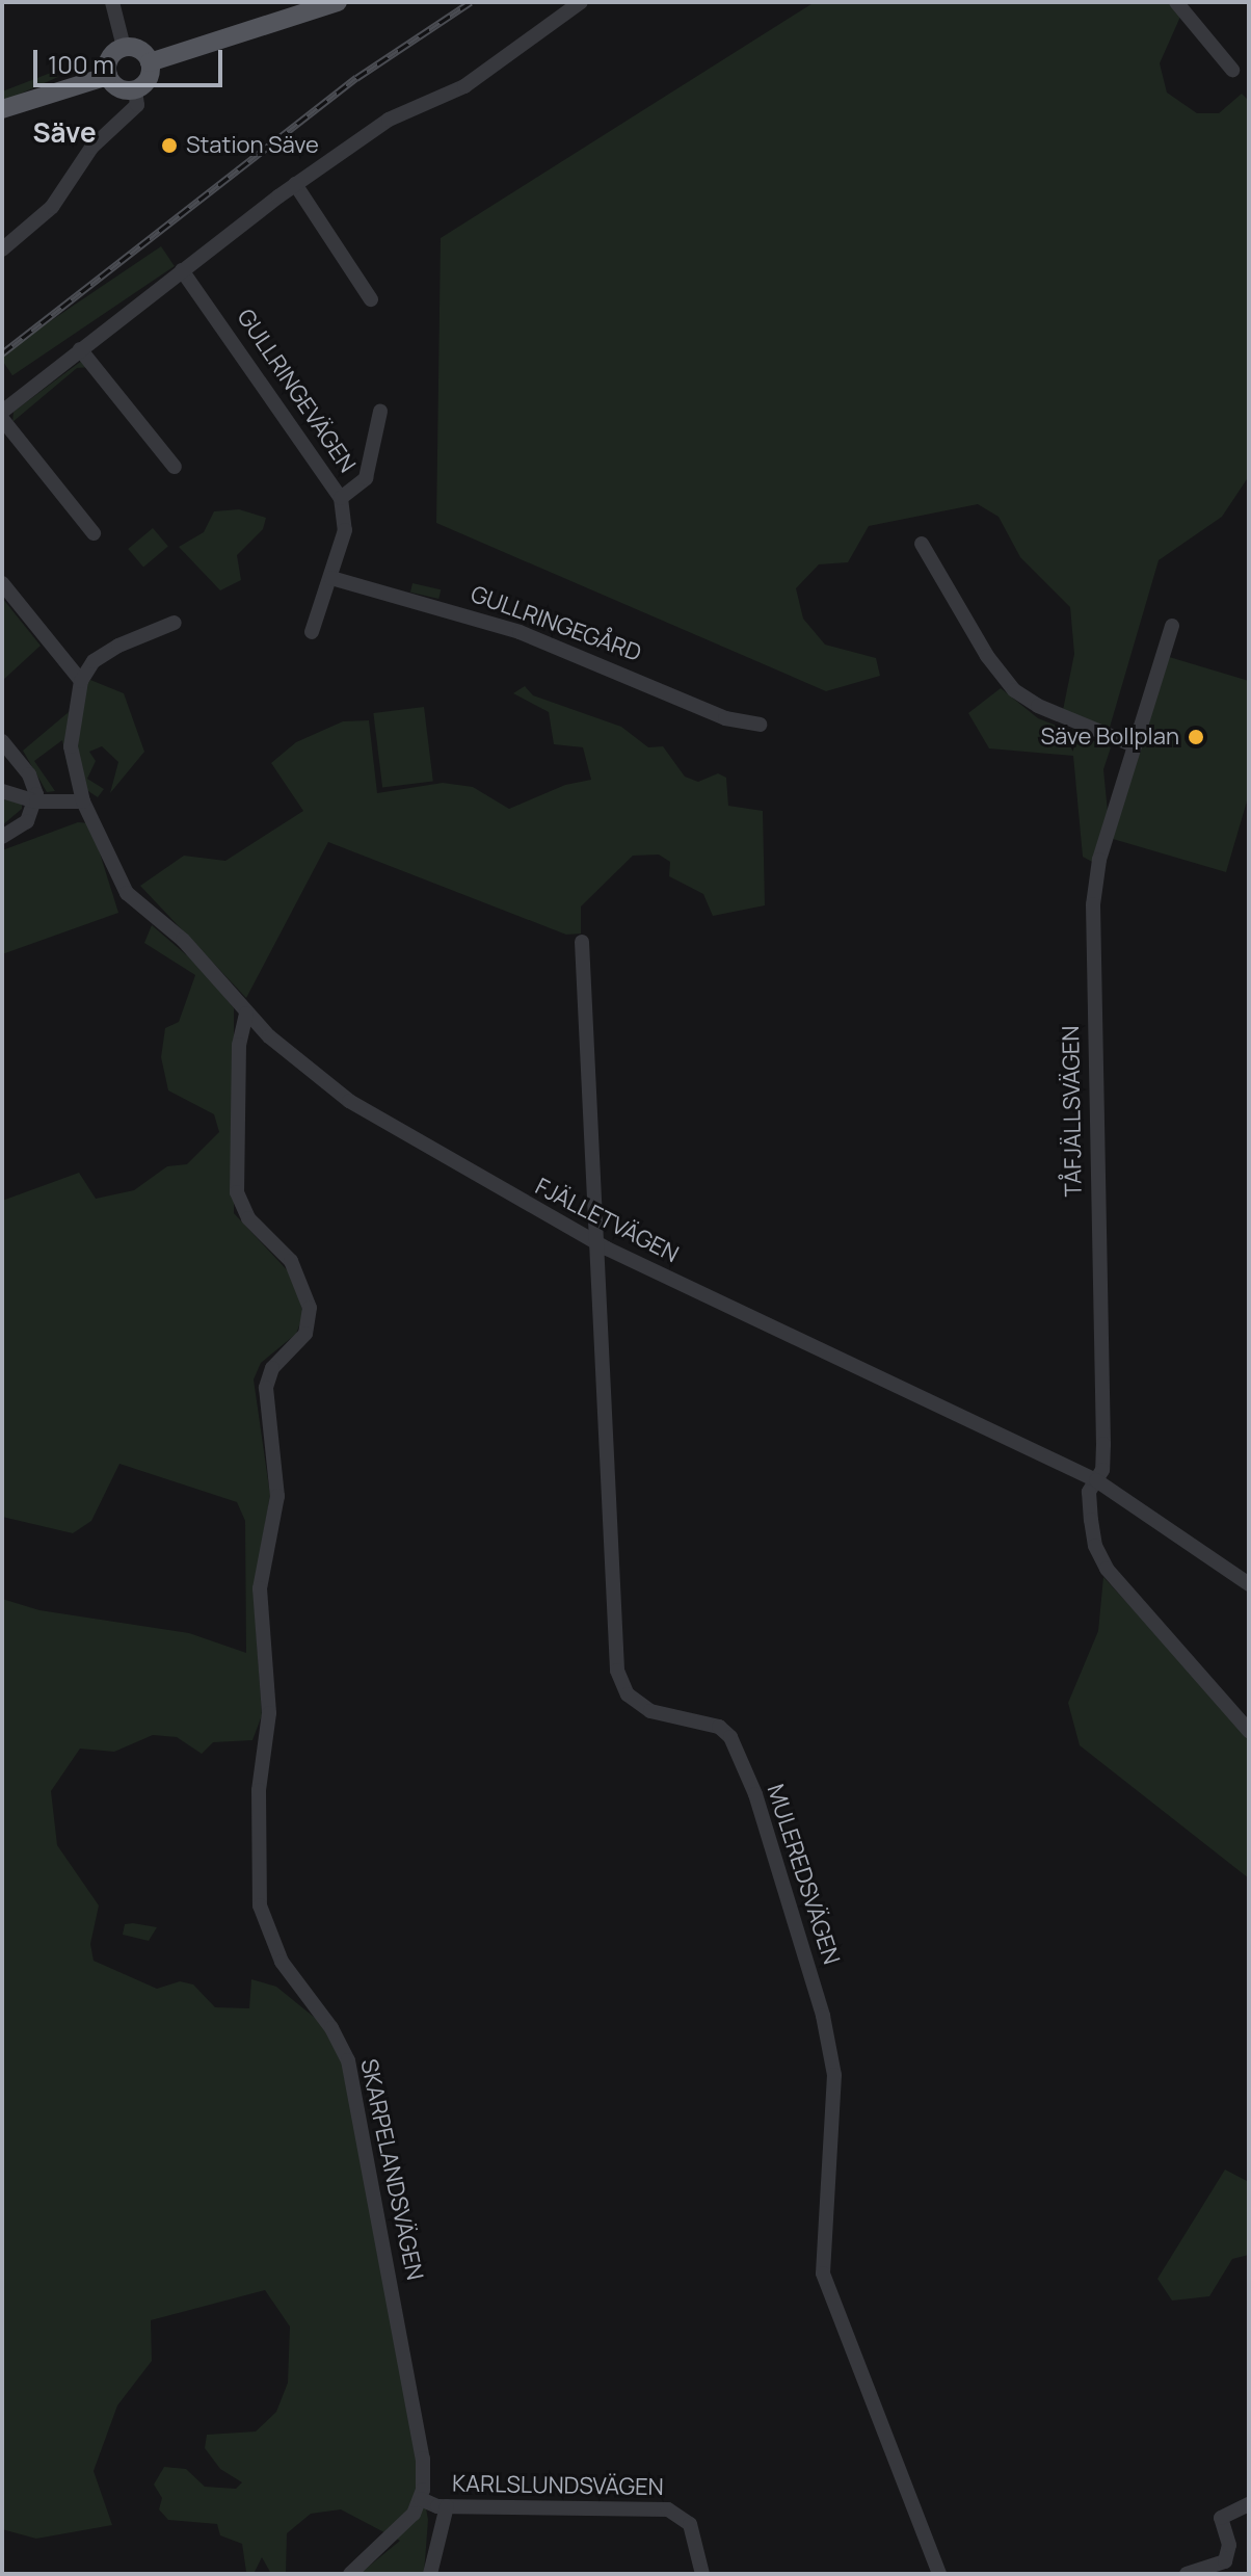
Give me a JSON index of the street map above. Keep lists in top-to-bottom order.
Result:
{
  "streets": {
    "street": [
      "GULLRINGEVÄGEN",
      "GULLRINGEGÅRD",
      "TÅFJÄLLSVÄGEN",
      "FJÄLLETVÄGEN",
      "MULEREDSVÄGEN",
      "SKARPELANDSVÄGEN",
      "KARLSLUNDSVÄGEN"
    ]
  },
  "crossings": [
    ["TÅFJÄLLSVÄGEN", "FJÄLLETVÄGEN"],
    ["FJÄLLETVÄGEN", "MULEREDSVÄGEN"],
    ["FJÄLLETVÄGEN", "SKARPELANDSVÄGEN"],
    ["SKARPELANDSVÄGEN", "KARLSLUNDSVÄGEN"]
  ],
  "districts": ["Säve"],
  "places": ["Station Säve", "Säve Bollplan"],
  "scale_bar": "100 m"
}
